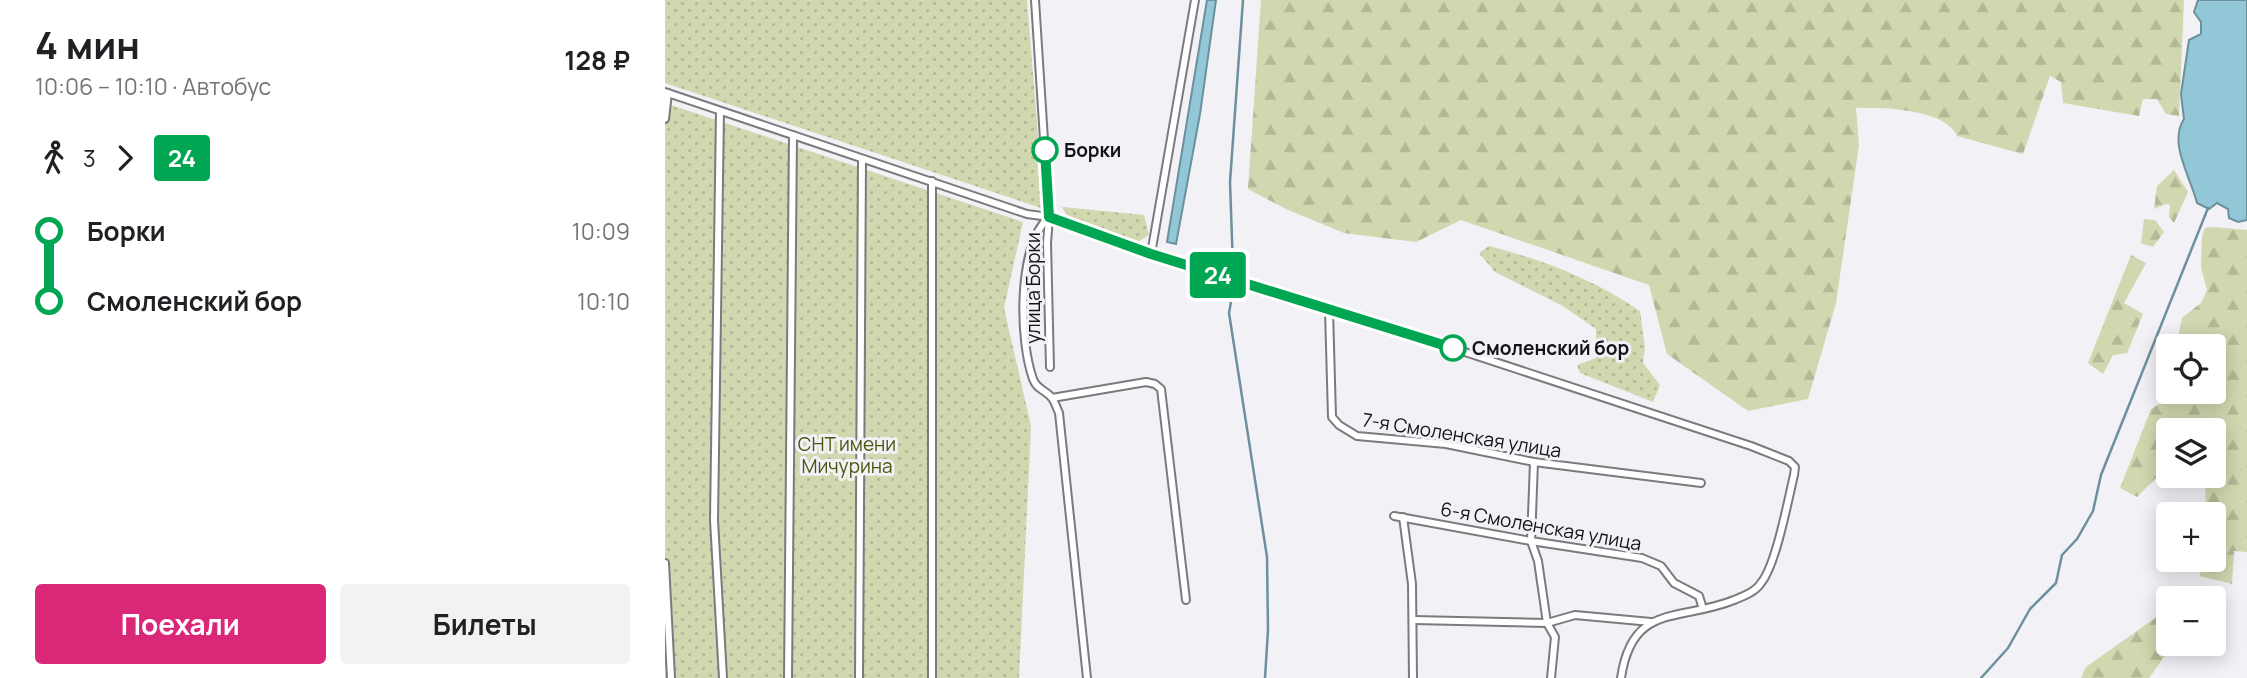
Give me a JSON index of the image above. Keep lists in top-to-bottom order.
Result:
{
  "streets": {
    "street": ["улица Борки", "7-я Смоленская улица", "6-я Смоленская улица"]
  },
  "parks": ["СНТ имени Мичурина"],
  "places": ["Борки", "Смоленский бор"],
  "lines": ["bus line 24"],
  "page": {
    "heading": ["4 мин", "10:06 – 10:10 · Автобус", "128 ₽"],
    "on_map": "24",
    "legs": ["3", "24"],
    "list": [
      {
        "name": "Борки",
        "value": "10:09"
      },
      {
        "name": "Смоленский бор",
        "value": "10:10"
      }
    ],
    "map_buttons": ["+", "−"],
    "buttons": ["Поехали", "Билеты"]
  }
}
